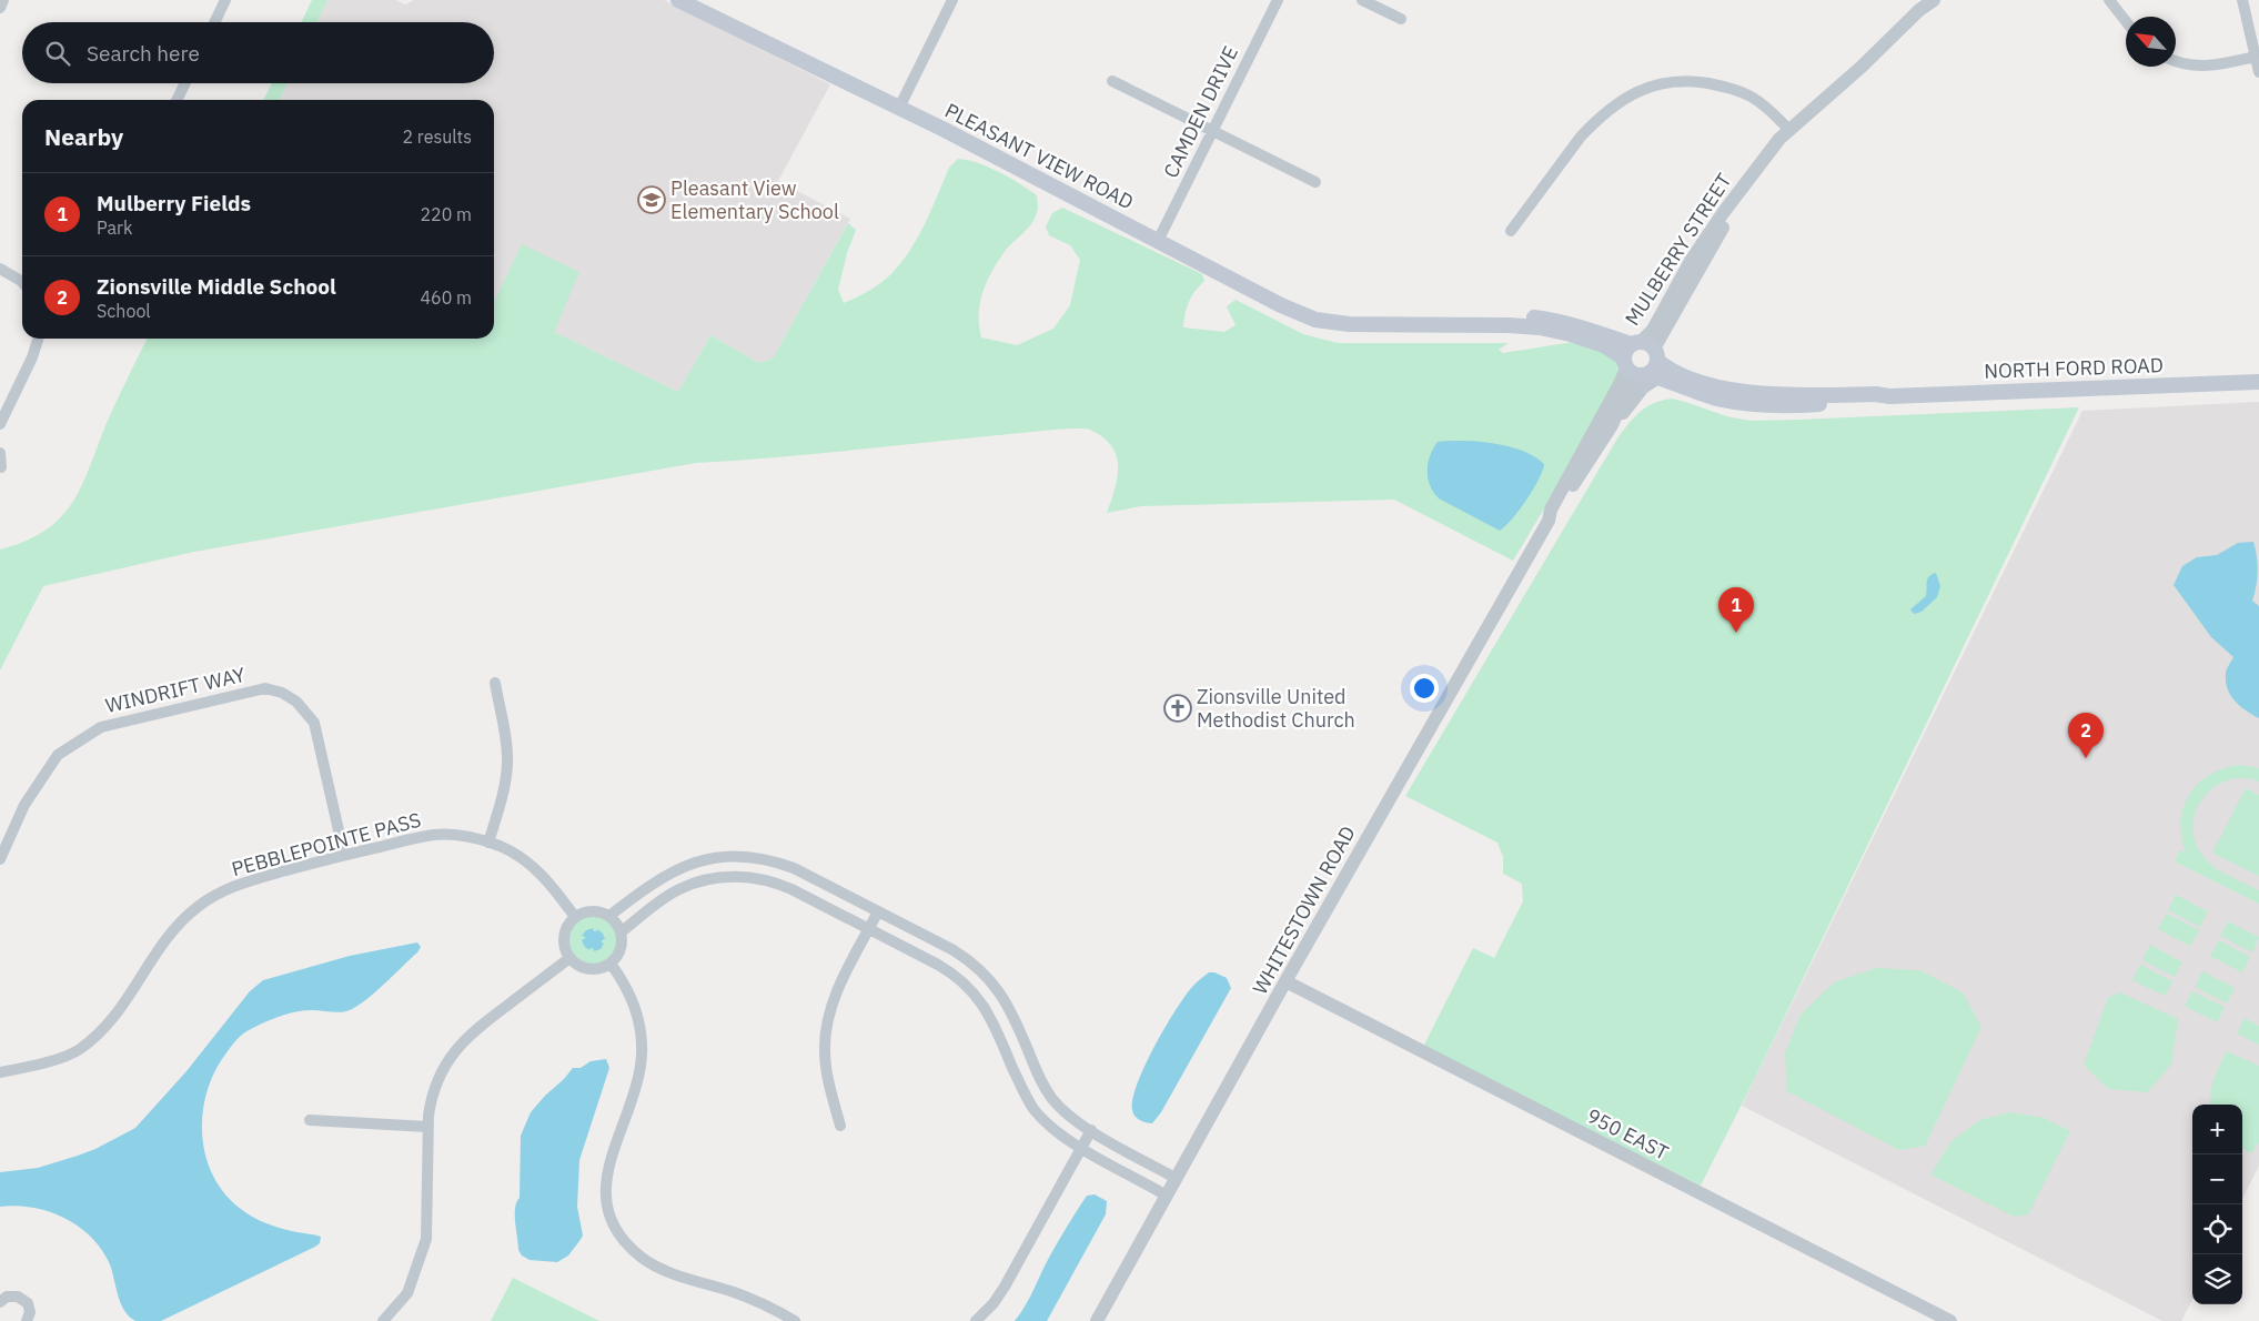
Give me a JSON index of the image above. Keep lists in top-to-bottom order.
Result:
{
  "streets": {
    "main road": ["PLEASANT VIEW ROAD", "NORTH FORD ROAD"],
    "street": [
      "CAMDEN DRIVE",
      "MULBERRY STREET",
      "WINDRIFT WAY",
      "PEBBLEPOINTE PASS",
      "WHITESTOWN ROAD",
      "950 EAST"
    ]
  },
  "crossings": [
    ["CAMDEN DRIVE", "PLEASANT VIEW ROAD"],
    ["PLEASANT VIEW ROAD", "MULBERRY STREET"],
    ["PLEASANT VIEW ROAD", "NORTH FORD ROAD"],
    ["PLEASANT VIEW ROAD", "WHITESTOWN ROAD"],
    ["MULBERRY STREET", "NORTH FORD ROAD"],
    ["MULBERRY STREET", "WHITESTOWN ROAD"],
    ["NORTH FORD ROAD", "WHITESTOWN ROAD"],
    ["WINDRIFT WAY", "PEBBLEPOINTE PASS"],
    ["WHITESTOWN ROAD", "950 EAST"]
  ],
  "places": {
    "school or university": ["Pleasant View Elementary School"],
    "church": ["Zionsville United Methodist Church"]
  },
  "north": "top left",
  "page": {
    "search": "Search here",
    "heading": ["Nearby", "2 results"],
    "list": [
      {
        "mark": "1",
        "name": "Mulberry Fields",
        "note": "Park",
        "value": "220 m"
      },
      {
        "mark": "2",
        "name": "Zionsville Middle School",
        "note": "School",
        "value": "460 m"
      }
    ],
    "pins": ["1", "2"],
    "map_buttons": ["+", "−"]
  }
}
